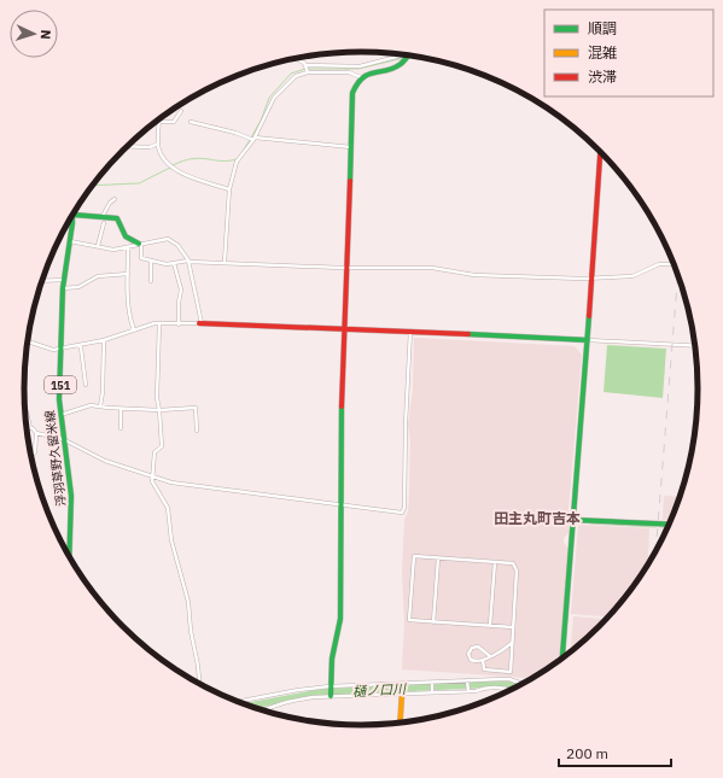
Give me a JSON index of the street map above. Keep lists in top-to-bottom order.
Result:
{
  "streets": {
    "street": ["151", "浮羽草野久留米線"]
  },
  "districts": ["田主丸町吉本"],
  "water": ["樋ノ口川"],
  "legend": ["順調", "混雑", "渋滞"],
  "scale_bar": "200 m",
  "north": "right"
}
